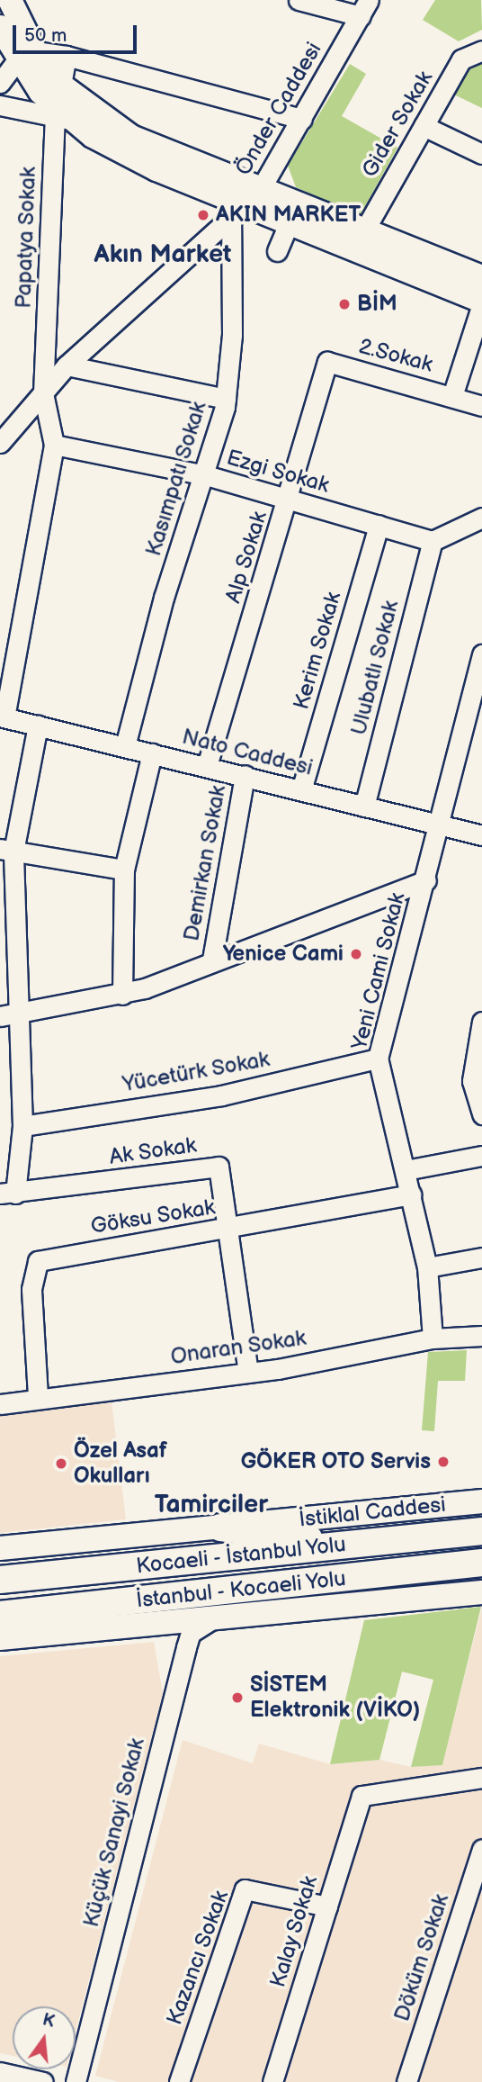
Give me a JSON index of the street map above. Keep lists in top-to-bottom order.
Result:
{
  "streets": {
    "highway": ["Kocaeli - İstanbul Yolu", "İstanbul - Kocaeli Yolu"],
    "main road": ["İstiklal Caddesi"],
    "street": [
      "Önder Caddesi",
      "Gider Sokak",
      "Papatya Sokak",
      "2.Sokak",
      "Ezgi Sokak",
      "Kasımpatı Sokak",
      "Alp Sokak",
      "Kerim Sokak",
      "Ulubatlı Sokak",
      "Nato Caddesi",
      "Demirkan Sokak",
      "Yeni Cami Sokak",
      "Yücetürk Sokak",
      "Ak Sokak",
      "Göksu Sokak",
      "Onaran Sokak",
      "Küçük Sanayi Sokak",
      "Kalay Sokak",
      "Kazancı Sokak",
      "Döküm Sokak"
    ]
  },
  "crossings": [
    ["Önder Caddesi", "Papatya Sokak"],
    ["Önder Caddesi", "Kasımpatı Sokak"],
    ["Papatya Sokak", "Ezgi Sokak"],
    ["2.Sokak", "Alp Sokak"],
    ["Ezgi Sokak", "Kasımpatı Sokak"],
    ["Ezgi Sokak", "Alp Sokak"],
    ["Ezgi Sokak", "Kerim Sokak"],
    ["Ezgi Sokak", "Ulubatlı Sokak"],
    ["Kasımpatı Sokak", "Nato Caddesi"],
    ["Alp Sokak", "Nato Caddesi"],
    ["Kerim Sokak", "Nato Caddesi"],
    ["Ulubatlı Sokak", "Nato Caddesi"],
    ["Nato Caddesi", "Demirkan Sokak"],
    ["Nato Caddesi", "Yeni Cami Sokak"],
    ["Yeni Cami Sokak", "Yücetürk Sokak"],
    ["Yeni Cami Sokak", "Göksu Sokak"],
    ["Yeni Cami Sokak", "Onaran Sokak"],
    ["Ak Sokak", "Göksu Sokak"],
    ["Ak Sokak", "Onaran Sokak"],
    ["Göksu Sokak", "Onaran Sokak"],
    ["Kalay Sokak", "Kazancı Sokak"]
  ],
  "districts": ["Akın Market", "Tamirciler"],
  "places": [
    "AKIN MARKET",
    "BİM",
    "Yenice Cami",
    "GÖKER OTO Servis",
    "Özel Asaf Okulları",
    "SİSTEM Elektronik (VİKO)"
  ],
  "scale_bar": "50 m",
  "north": "top"
}
